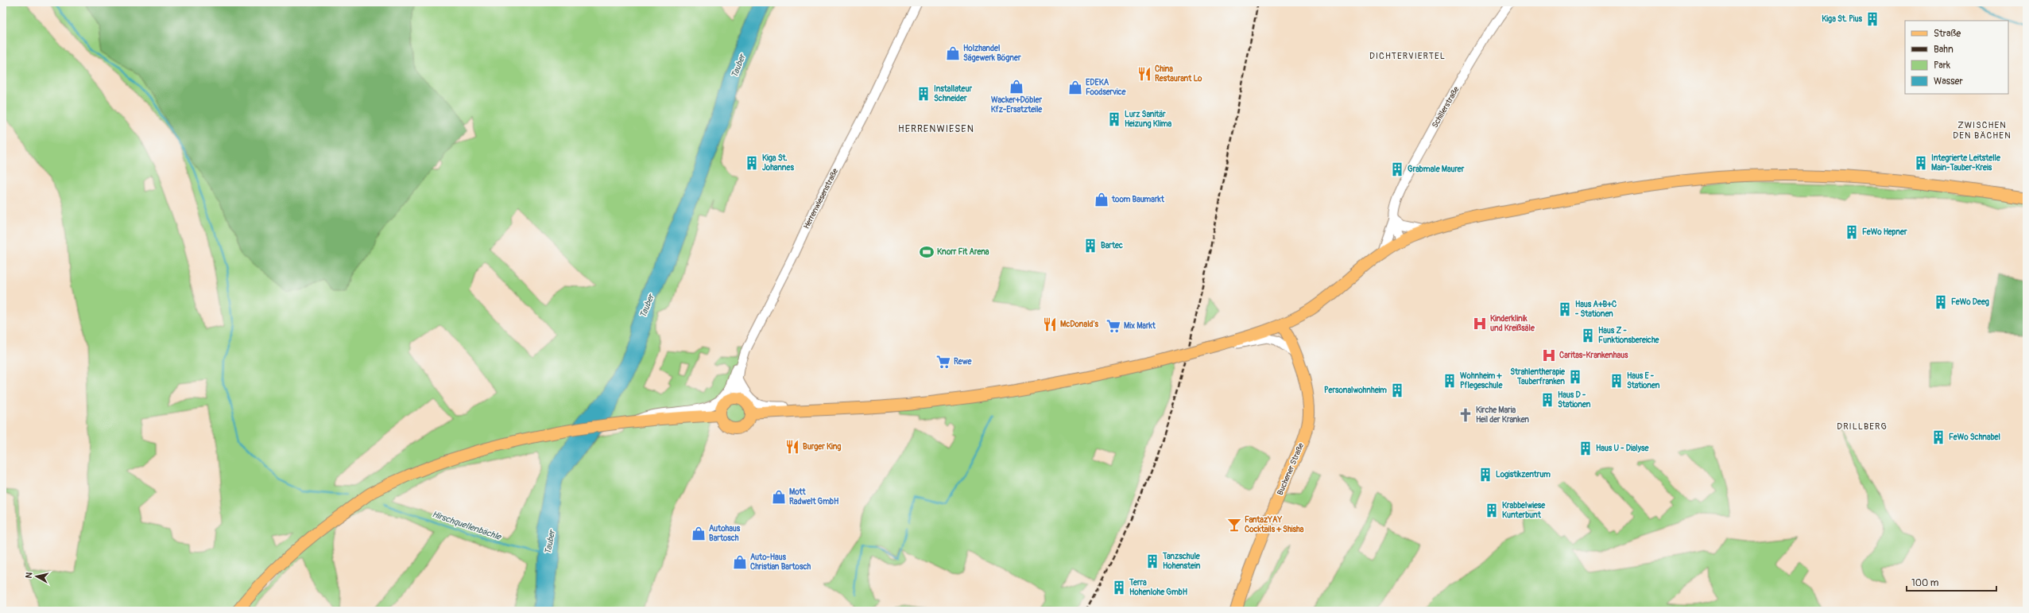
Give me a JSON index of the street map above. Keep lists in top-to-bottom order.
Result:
{
  "streets": {
    "main road": ["Buchener Straße"],
    "street": ["Schillerstraße", "Herrenwiesenstraße"]
  },
  "districts": [
    "DICHTERVIERTEL",
    "ZWISCHEN DEN BÄCHEN",
    "HERRENWIESEN",
    "DRILLBERG"
  ],
  "water": ["Tauber", "Hirschquellenbächle"],
  "places": {
    "building": [
      "Kiga St. Pius",
      "Installateur Schneider",
      "Lurz Sanitär Heizung Klima",
      "Kiga St. Johannes",
      "Integrierte Leitstelle Main-Tauber-Kreis",
      "Grabmale Maurer",
      "FeWo Hepner",
      "Bartec",
      "FeWo Deeg",
      "Haus A+B+C - Stationen",
      "Haus Z - Funktionsbereiche",
      "Strahlentherapie Tauberfranken",
      "Wohnheim + Pflegeschule",
      "Haus E - Stationen",
      "Personalwohnheim",
      "Haus D - Stationen",
      "FeWo Schnabel",
      "Haus U - Dialyse",
      "Logistikzentrum",
      "Krabbelwiese Kunterbunt",
      "Tanzschule Hohenstein",
      "Terra Hohenlohe GmbH"
    ],
    "shop": [
      "Holzhandel Sägewerk Bögner",
      "Wacker+Döbler Kfz-Ersatzteile",
      "EDEKA Foodservice",
      "toom Baumarkt",
      "Mott Radwelt GmbH",
      "Autohaus Bartosch",
      "Auto-Haus Christian Bartosch"
    ],
    "restaurant": ["China Restaurant Lo", "McDonald's", "Burger King"],
    "sports": ["Knorr Fit Arena"],
    "hospital": ["Kinderklinik und Kreißsäle", "Caritas-Krankenhaus"],
    "supermarket": ["Mix Markt", "Rewe"],
    "church": ["Kirche Maria Heil der Kranken"],
    "bar": ["FantazYAY Cocktails + Shisha"]
  },
  "legend": [
    "Straße",
    "Bahn",
    "Park",
    "Wasser"
  ],
  "scale_bar": "100 m",
  "north": "left"
}
